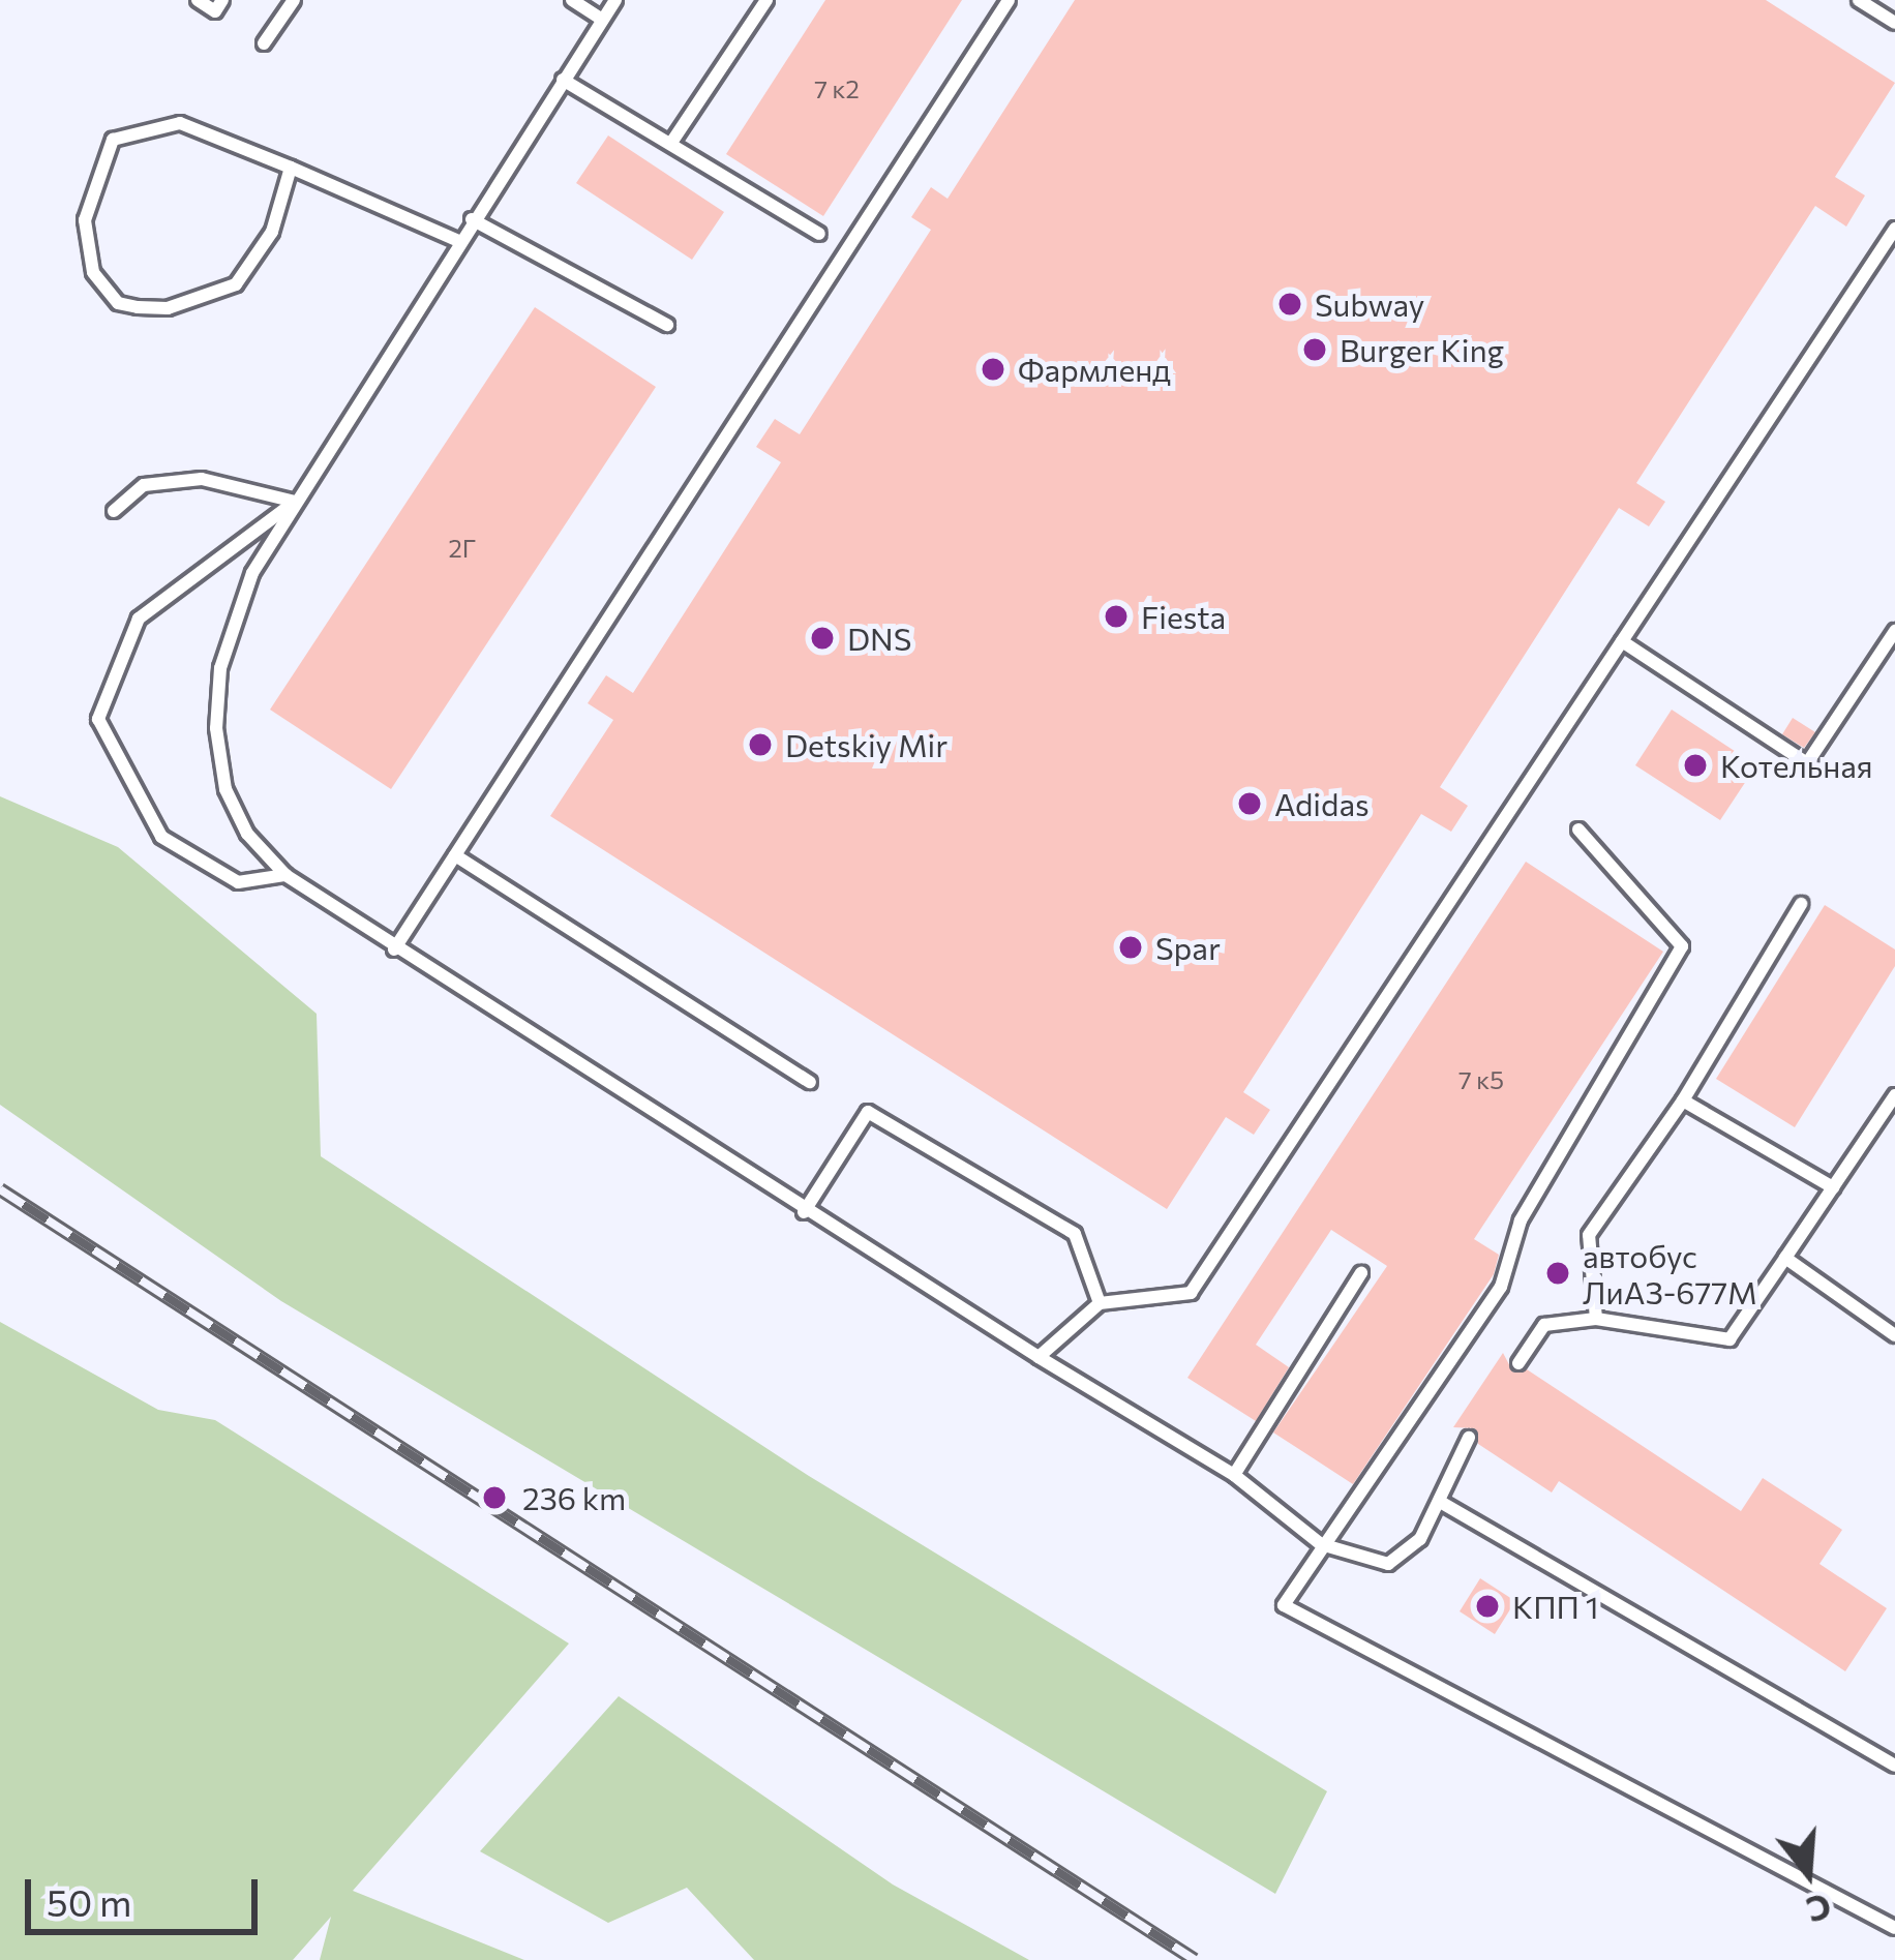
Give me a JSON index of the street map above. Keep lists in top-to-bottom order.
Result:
{
  "places": [
    "Subway",
    "Burger King",
    "Фармленд",
    "Fiesta",
    "DNS",
    "Detskiy Mir",
    "Котельная",
    "Adidas",
    "Spar",
    "автобус ЛиАЗ-677М",
    "236 km",
    "КПП 1"
  ],
  "house_numbers": ["7 к2", "2Г", "7 к5"],
  "scale_bar": "50 m",
  "north": "bottom"
}
